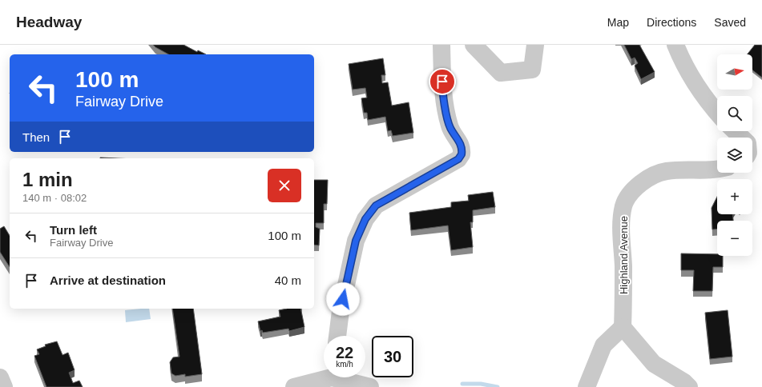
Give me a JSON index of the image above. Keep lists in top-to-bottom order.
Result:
{
  "streets": {
    "street": ["Highland Avenue"]
  },
  "north": "right",
  "page": {
    "header": "Headway",
    "nav": ["Map", "Directions", "Saved"],
    "map_buttons": ["+", "−"],
    "turn": ["100 m", "Fairway Drive"],
    "then": "Then",
    "heading": ["1 min", "140 m · 08:02"],
    "list": [
      {
        "name": "Turn left",
        "note": "Fairway Drive",
        "value": "100 m"
      },
      {
        "name": "Arrive at destination",
        "value": "40 m"
      }
    ],
    "speed": "22 km/h",
    "limit": "30"
  }
}
